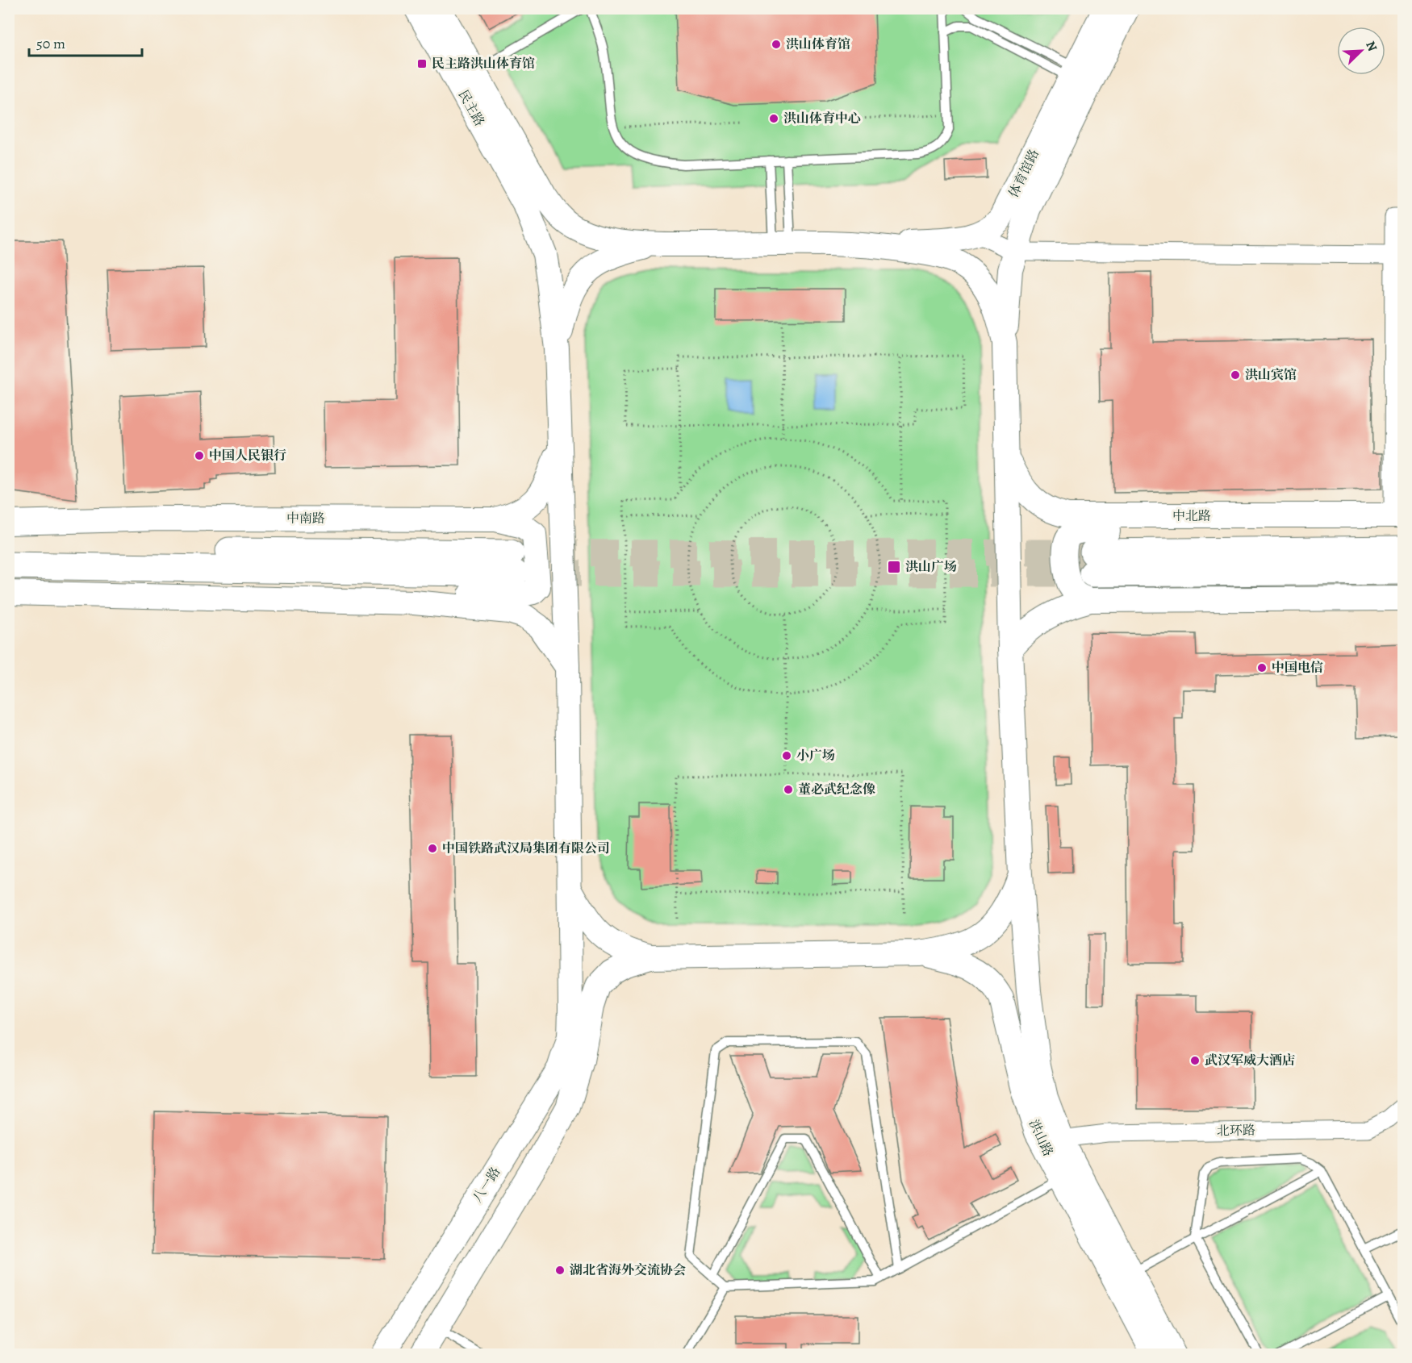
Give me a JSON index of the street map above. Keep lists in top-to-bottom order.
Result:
{
  "streets": {
    "main road": [
      "民主路",
      "体育馆路",
      "中北路",
      "中南路",
      "洪山路",
      "八一路"
    ],
    "street": ["北环路"]
  },
  "crossings": [
    ["体育馆路", "洪山路"],
    ["中北路", "洪山路"],
    ["中南路", "八一路"],
    ["北环路", "洪山路"]
  ],
  "places": {
    "other": [
      "洪山体育馆",
      "洪山体育中心",
      "洪山宾馆",
      "中国人民银行",
      "中国电信",
      "小广场",
      "董必武纪念像",
      "中国铁路武汉局集团有限公司",
      "武汉军威大酒店",
      "湖北省海外交流协会"
    ],
    "transit": ["民主路洪山体育馆", "洪山广场"]
  },
  "scale_bar": "50 m",
  "north": "top right"
}
